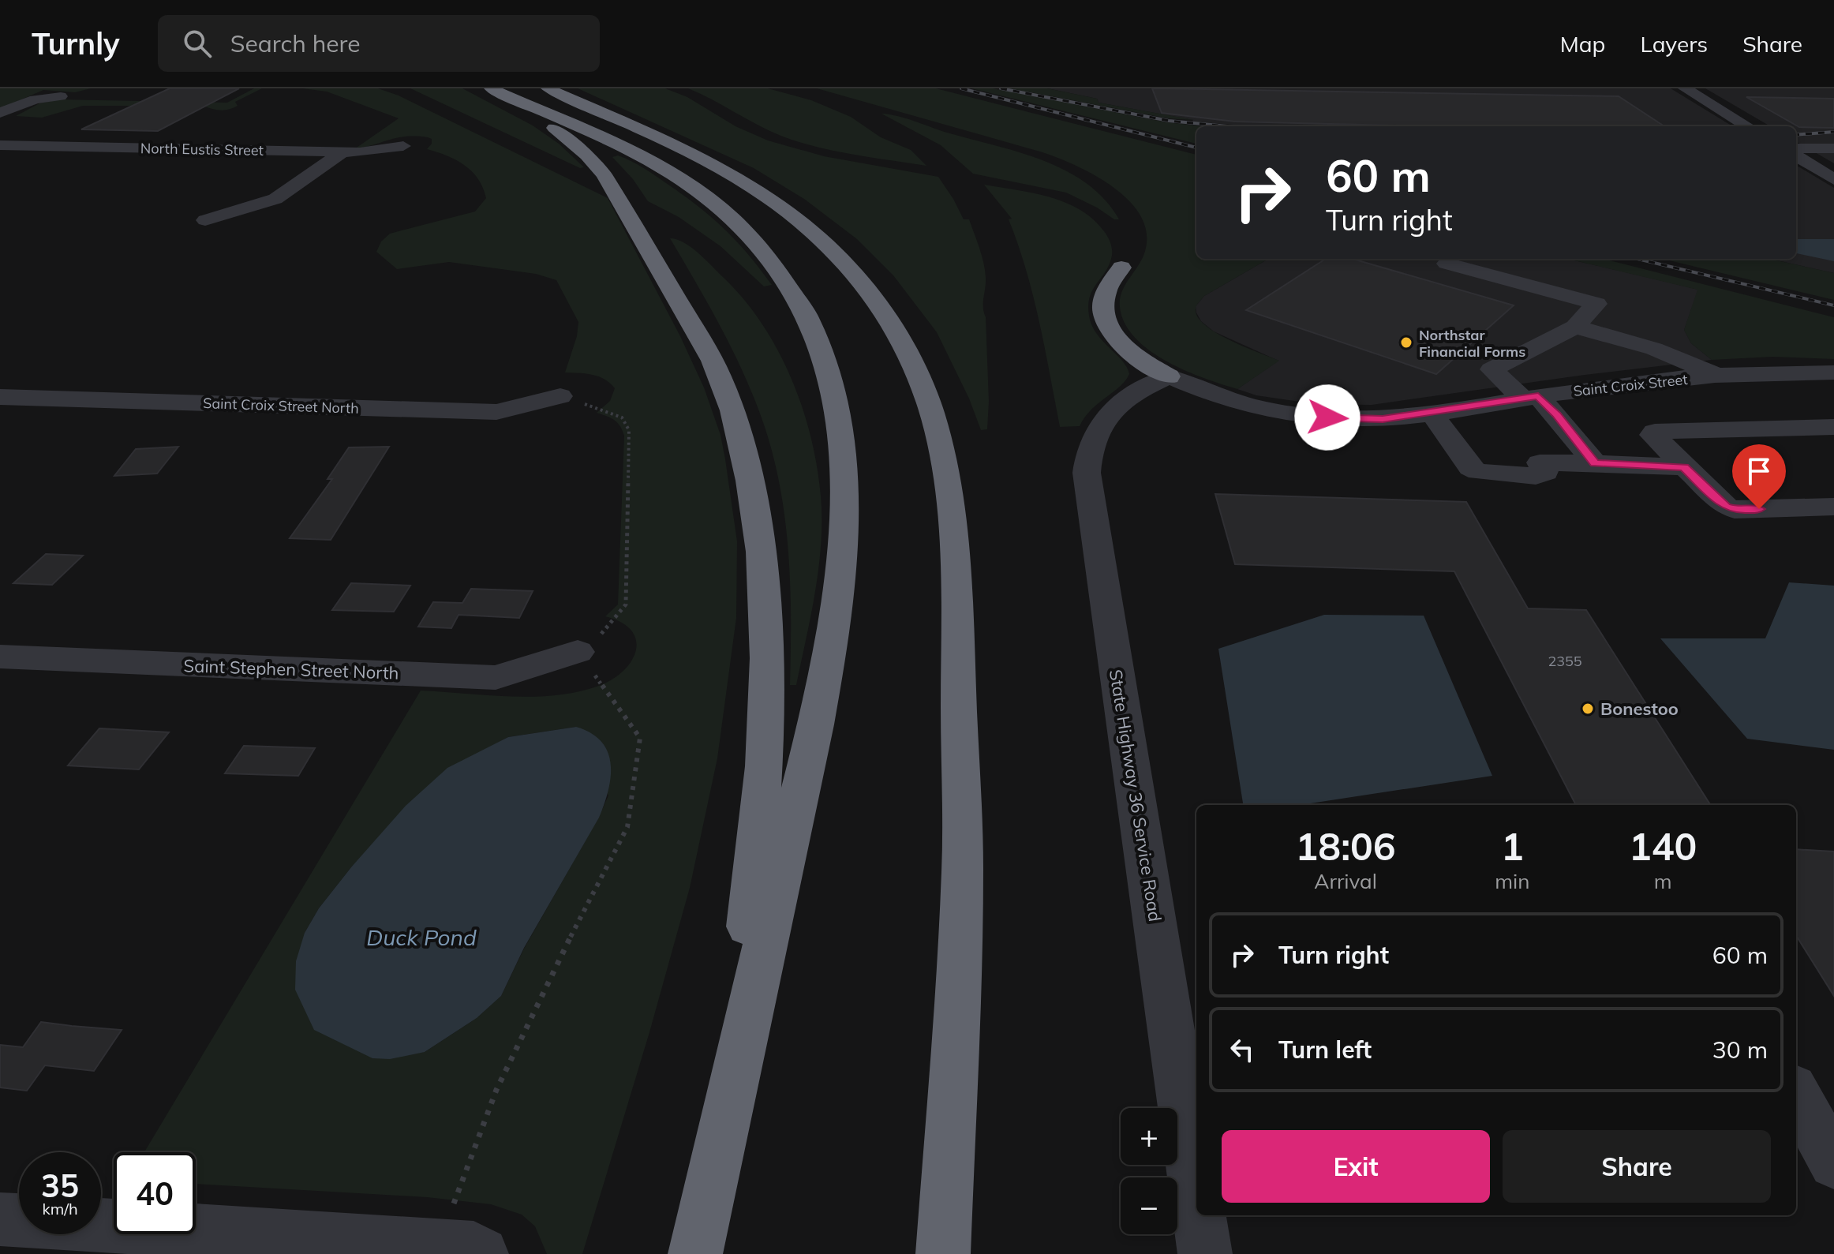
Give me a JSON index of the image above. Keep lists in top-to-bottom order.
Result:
{
  "streets": {
    "street": [
      "North Eustis Street",
      "Saint Croix Street",
      "Saint Croix Street North",
      "Saint Stephen Street North",
      "State Highway 36 Service Road"
    ]
  },
  "crossings": [
    ["Saint Croix Street", "State Highway 36 Service Road"]
  ],
  "water": ["Duck Pond"],
  "places": ["Northstar Financial Forms", "Bonestoo"],
  "house_numbers": ["2355"],
  "page": {
    "header": "Turnly",
    "search": "Search here",
    "nav": ["Map", "Layers", "Share"],
    "turn": ["60 m", "Turn right"],
    "eta": [
      "18:06",
      "Arrival",
      "1",
      "min",
      "140",
      "m"
    ],
    "list": [
      {
        "name": "Turn right",
        "value": "60 m"
      },
      {
        "name": "Turn left",
        "value": "30 m"
      }
    ],
    "map_buttons": ["+", "−"],
    "buttons": ["Exit", "Share"],
    "speed": "35 km/h",
    "limit": "40"
  }
}
